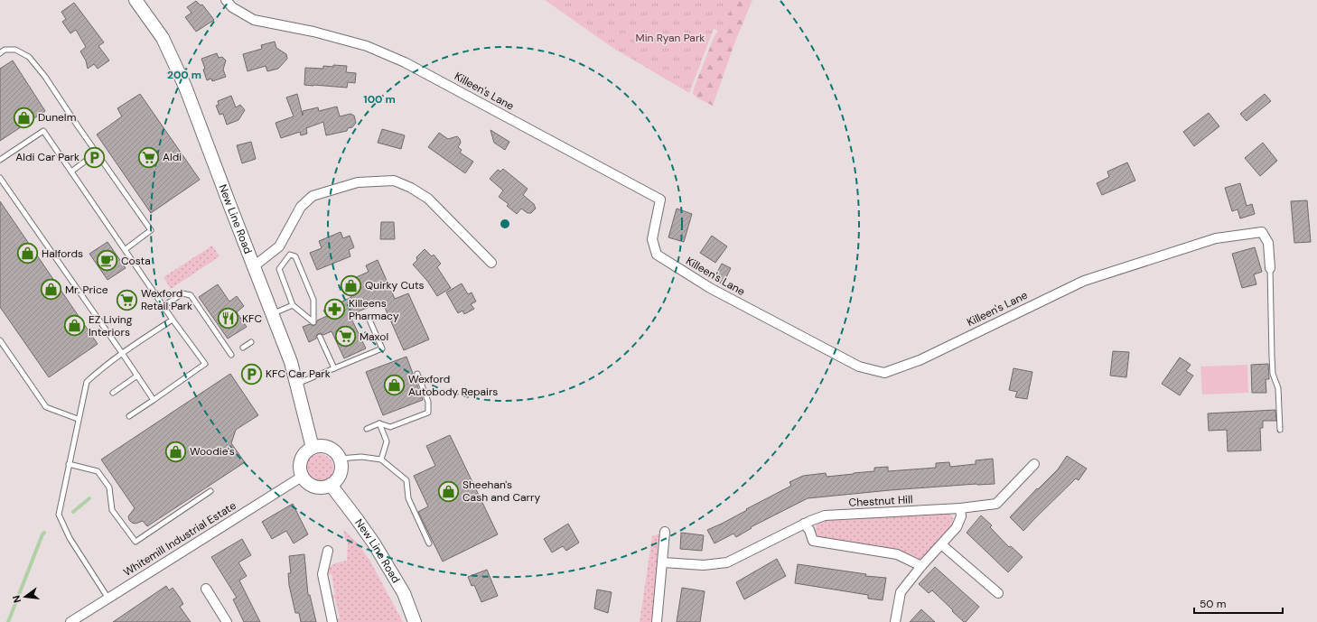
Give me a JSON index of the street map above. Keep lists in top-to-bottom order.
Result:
{
  "streets": {
    "main road": ["New Line Road"],
    "street": ["Killeen's Lane", "Chestnut Hill", "Whitemill Industrial Estate"]
  },
  "crossings": [
    ["New Line Road", "Whitemill Industrial Estate"]
  ],
  "parks": ["Min Ryan Park"],
  "places": {
    "shop": [
      "DuneIm",
      "Halfords",
      "Quirky Cuts",
      "Mr. Price",
      "EZ Living Interiors",
      "Wexford Autobody Repairs",
      "Woodie's",
      "Sheehan's Cash and Carry"
    ],
    "parking": ["Aldi Car Park", "KFC Car Park"],
    "supermarket": ["Aldi", "Wexford Retail Park", "Maxol"],
    "cafe": ["Costa"],
    "pharmacy": ["Killeens Pharmacy"],
    "restaurant": ["KFC"]
  },
  "scale_bar": "50 m",
  "north": "left",
  "rings": ["200 m", "100 m"]
}
